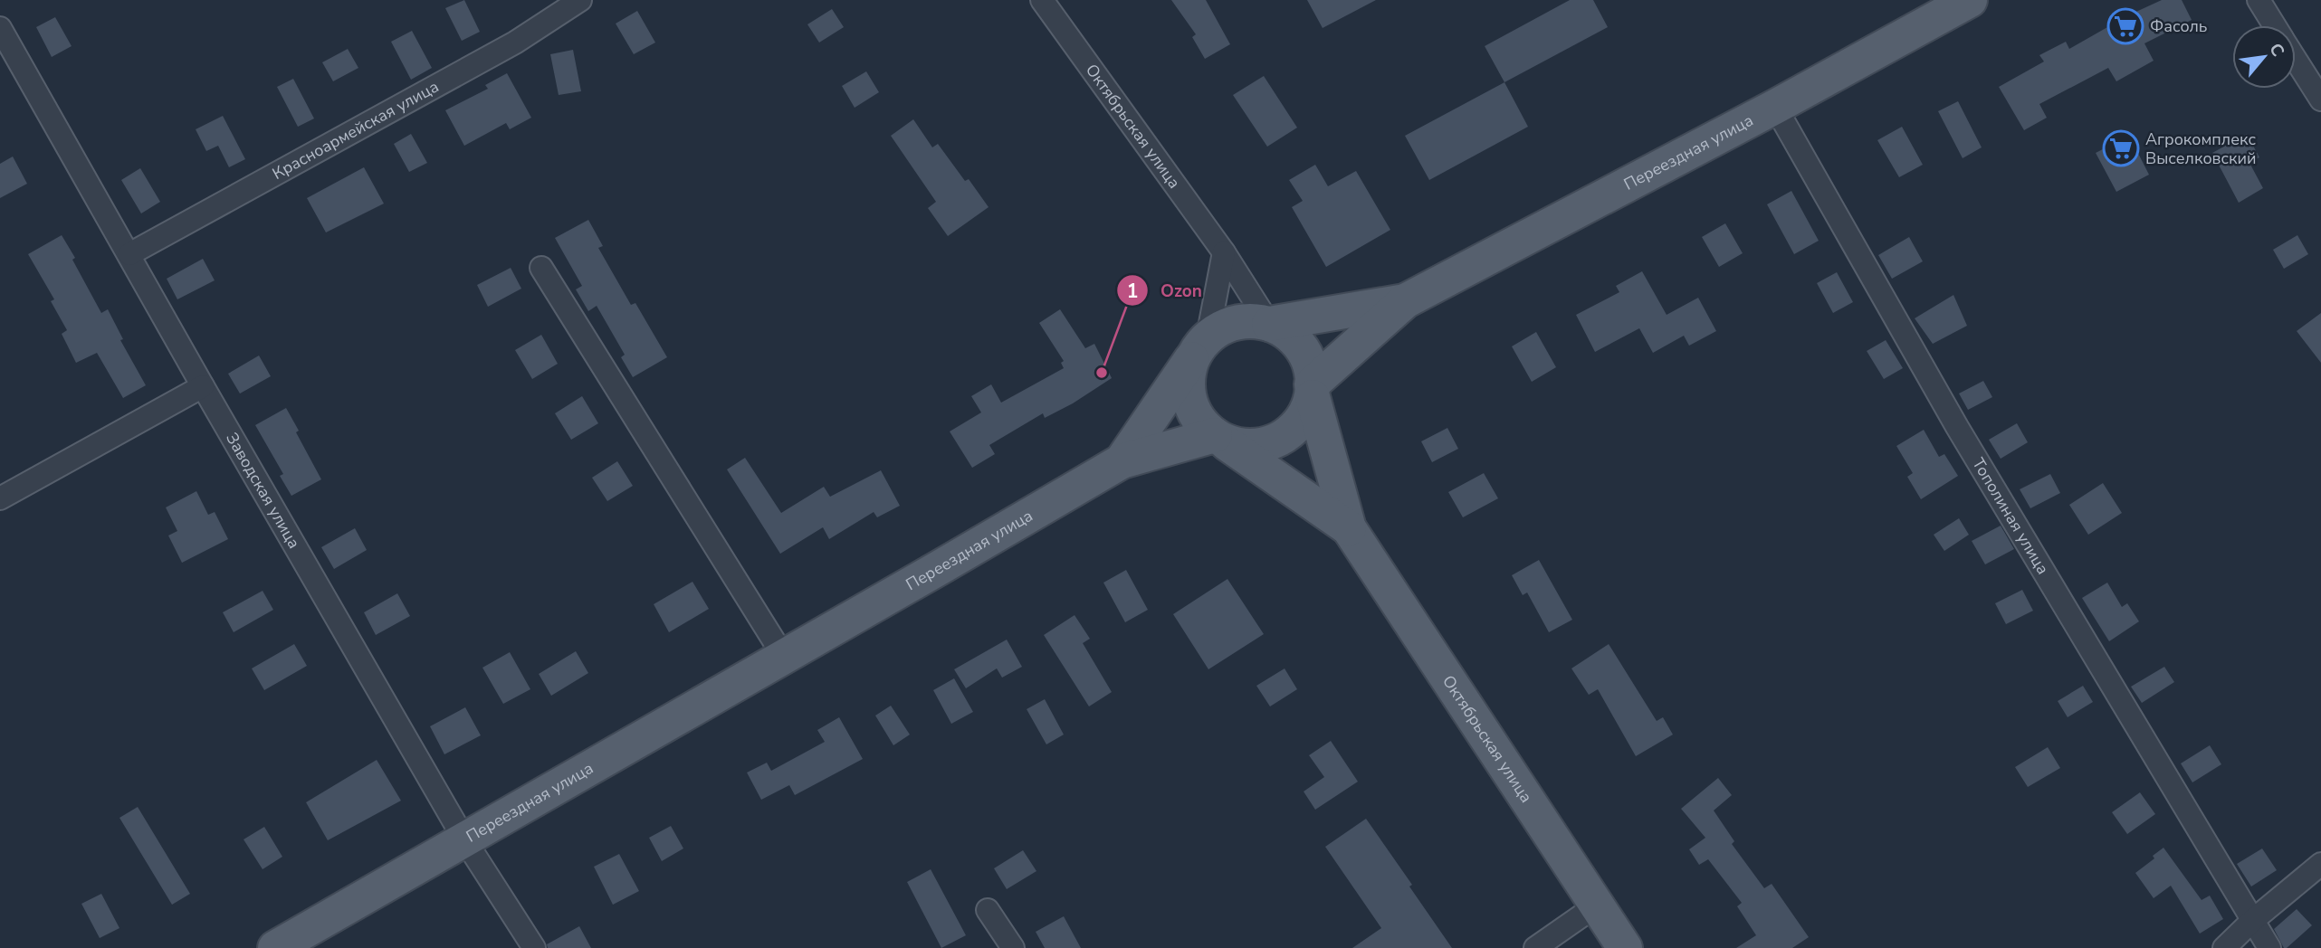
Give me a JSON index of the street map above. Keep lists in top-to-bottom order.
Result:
{
  "streets": {
    "main road": ["Октябрьская улица", "Переездная улица"],
    "street": ["Красноармейская улица", "Заводская улица", "Тополиная улица"]
  },
  "crossings": [
    ["Октябрьская улица", "Переездная улица"],
    ["Красноармейская улица", "Заводская улица"],
    ["Переездная улица", "Заводская улица"],
    ["Переездная улица", "Тополиная улица"]
  ],
  "places": {
    "supermarket": ["Фасоль", "Агрокомплекс Выселковский"],
    "other": ["Ozon"]
  },
  "north": "top right"
}
